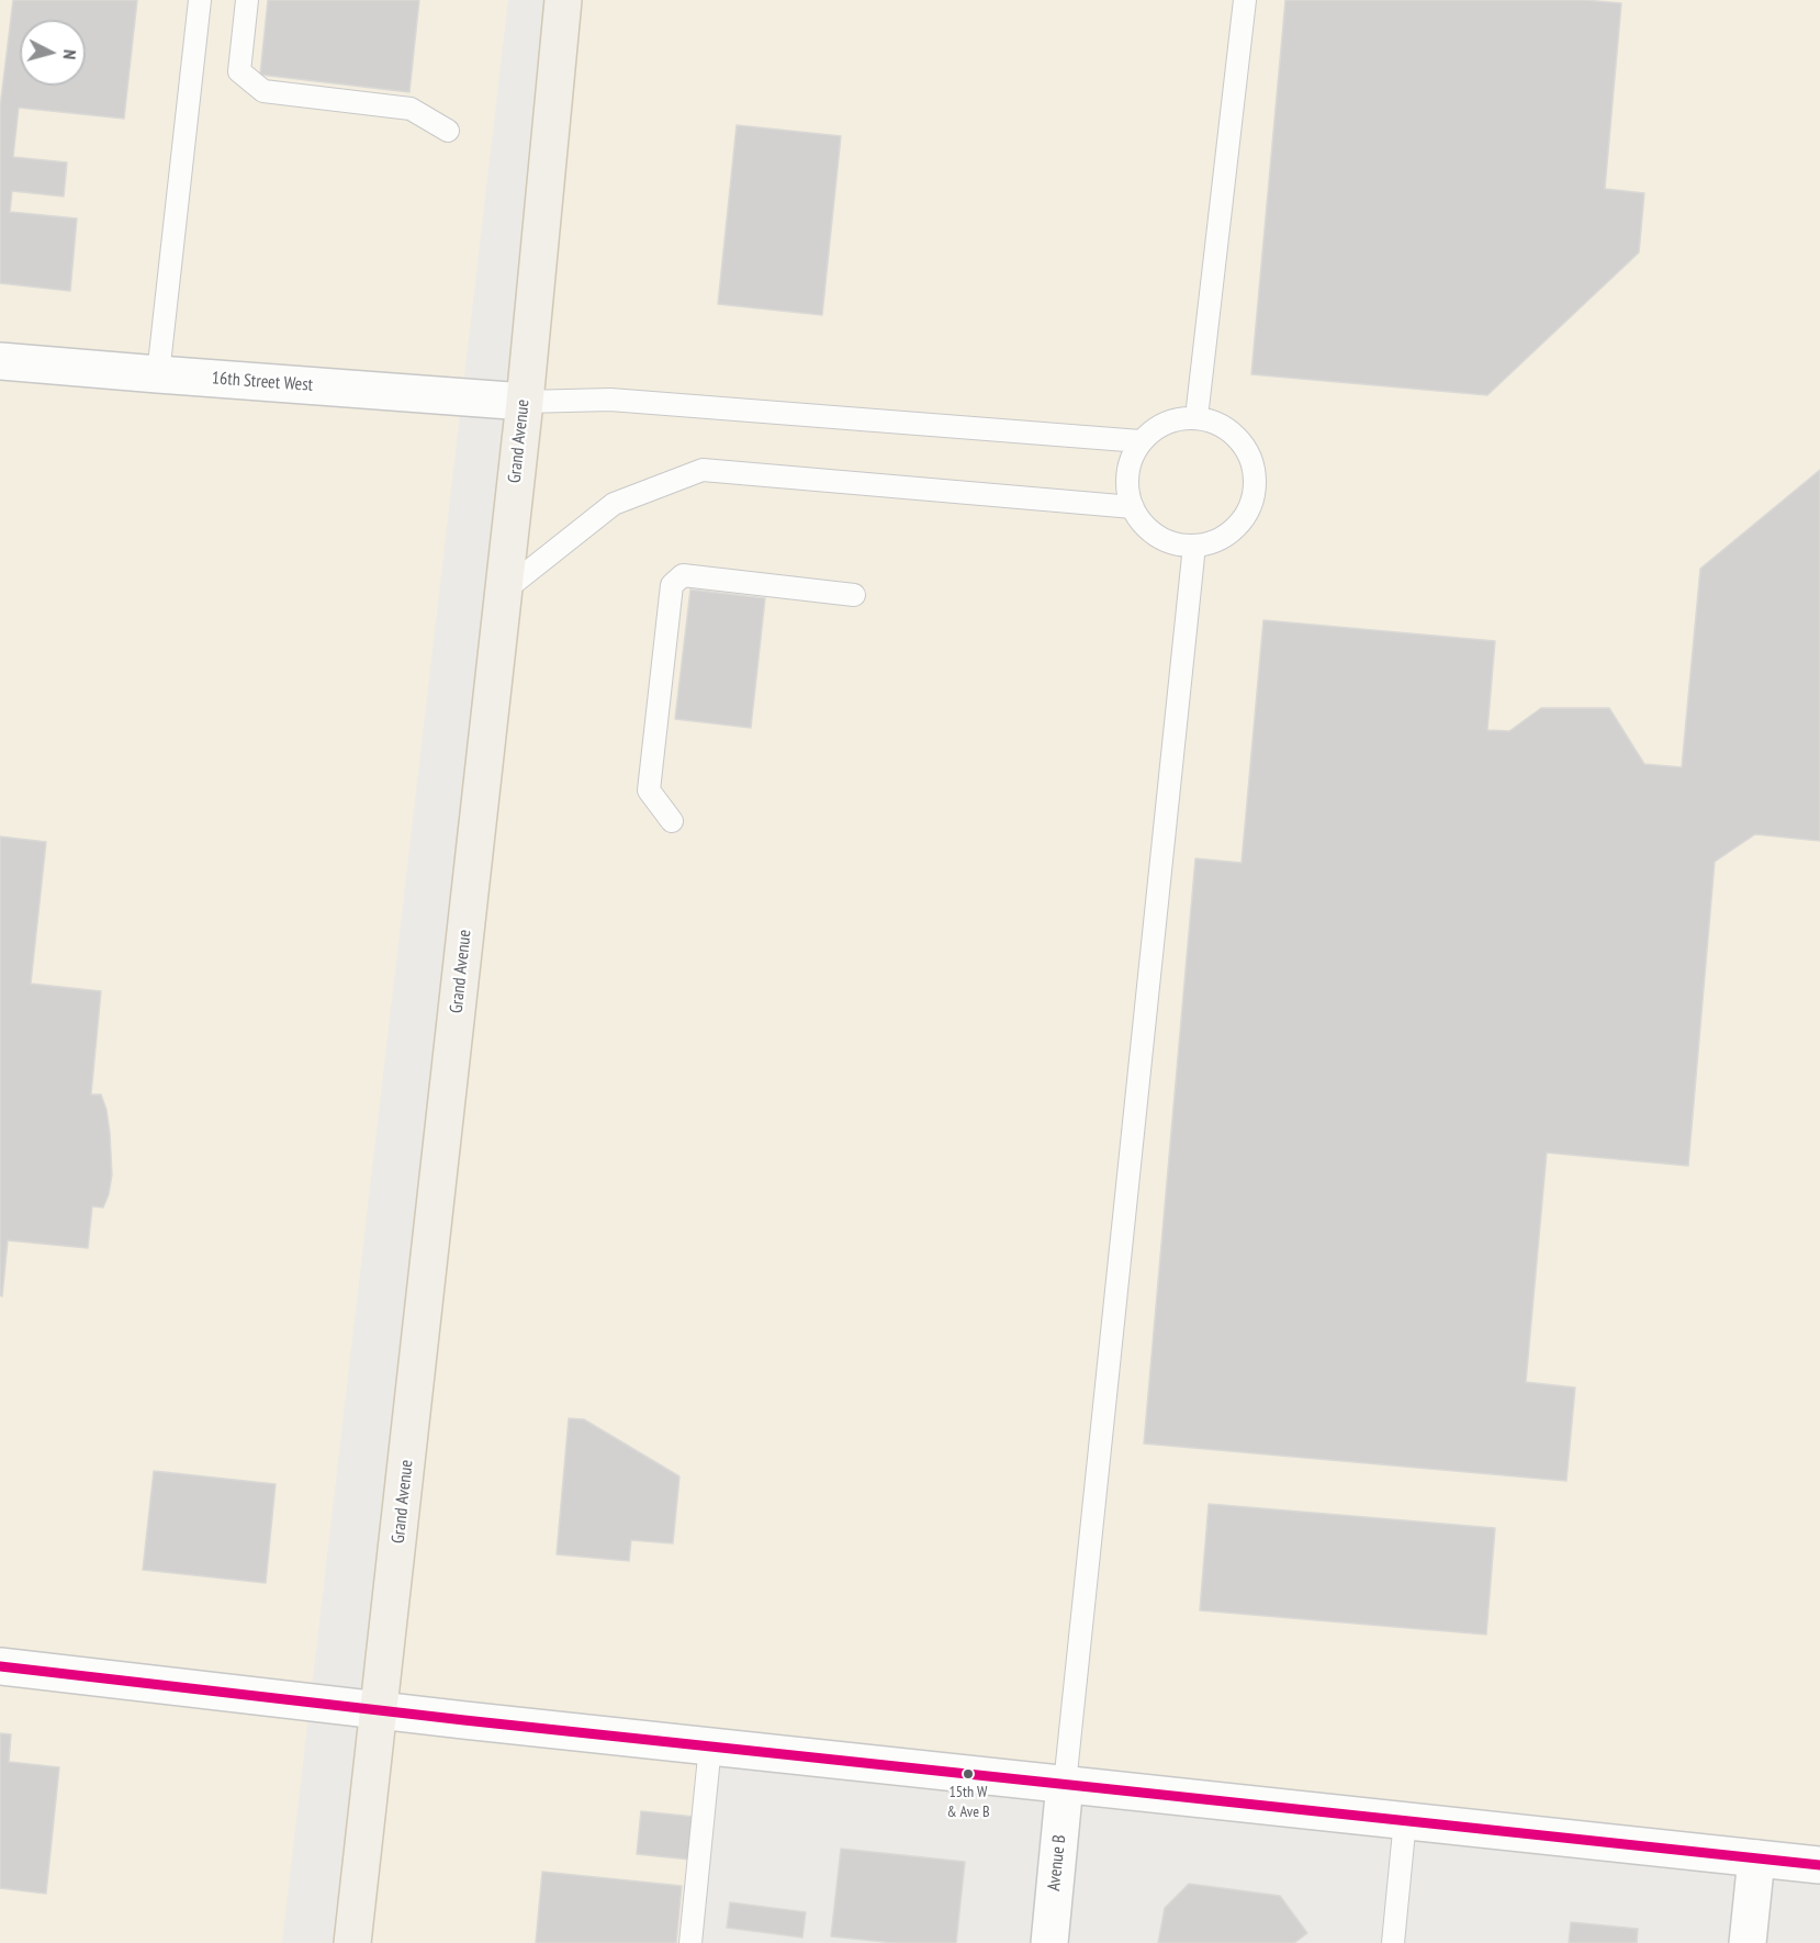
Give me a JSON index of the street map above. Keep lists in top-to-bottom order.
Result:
{
  "streets": {
    "main road": ["Grand Avenue"],
    "street": ["16th Street West", "Avenue B"]
  },
  "crossings": [
    ["16th Street West", "Grand Avenue"]
  ],
  "places": ["15th W & Ave B"],
  "north": "right"
}
